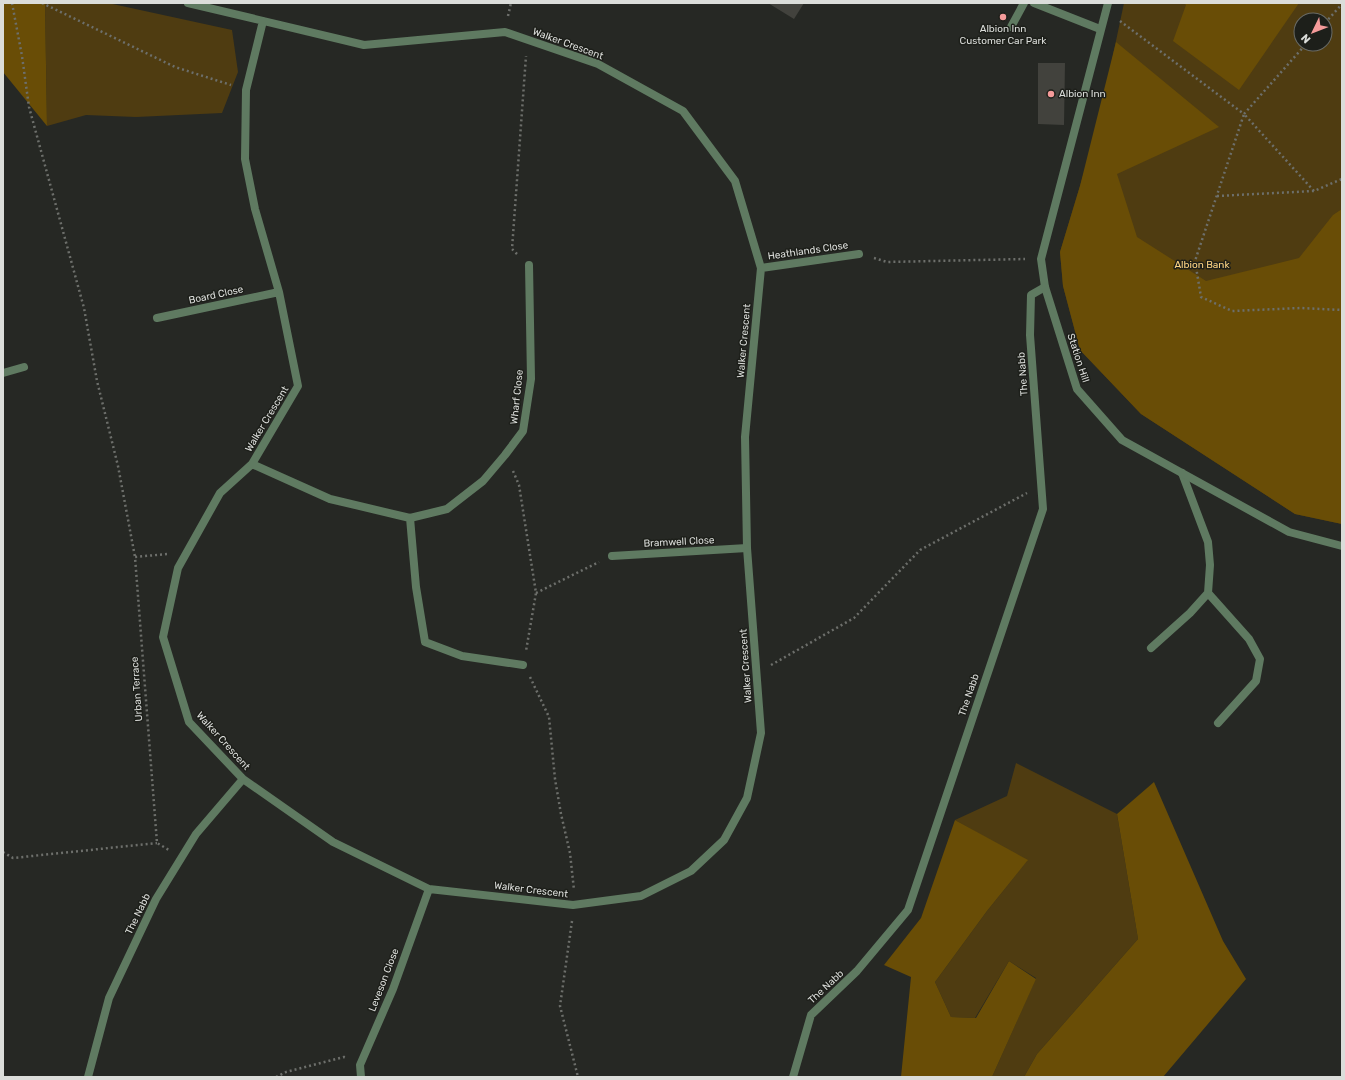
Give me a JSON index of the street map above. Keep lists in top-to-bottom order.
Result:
{
  "streets": {
    "street": [
      "Walker Crescent",
      "Heathlands Close",
      "Board Close",
      "Station Hill",
      "The Nabb",
      "Wharf Close",
      "Bramwell Close",
      "Leveson Close"
    ],
    "path": ["Urban Terrace"]
  },
  "crossings": [
    ["Walker Crescent", "Heathlands Close"],
    ["Walker Crescent", "Board Close"],
    ["Walker Crescent", "The Nabb"],
    ["Walker Crescent", "Wharf Close"],
    ["Walker Crescent", "Bramwell Close"],
    ["Walker Crescent", "Leveson Close"],
    ["Station Hill", "The Nabb"]
  ],
  "parks": ["Albion Bank"],
  "places": ["Albion Inn Customer Car Park", "Albion Inn"],
  "north": "bottom left"
}
